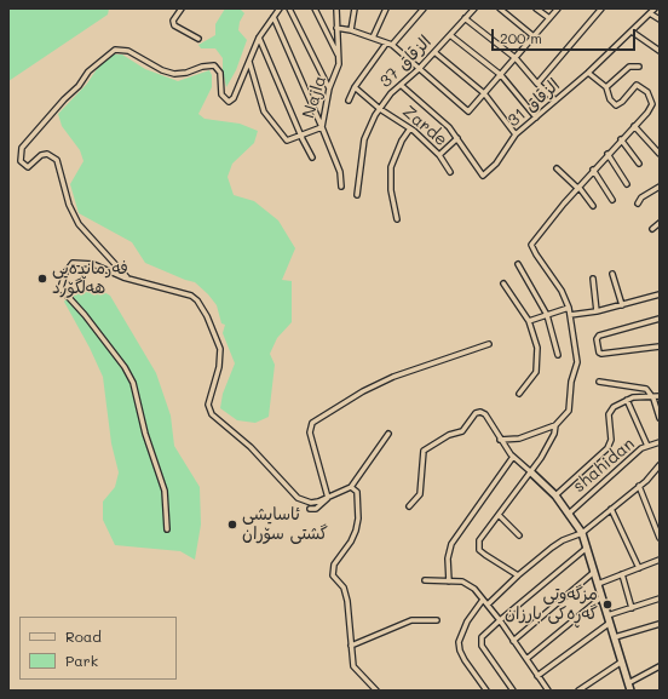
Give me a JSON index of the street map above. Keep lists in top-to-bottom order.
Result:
{
  "streets": {
    "street": [
      "الزقاق 37",
      "Najla",
      "الزقاق 31",
      "Zarde",
      "shahidan"
    ]
  },
  "crossings": [
    ["الزقاق 37", "الزقاق 31"],
    ["الزقاق 37", "Zarde"]
  ],
  "places": ["فەرماندەیی هەڵگۆرد", "ئاسایشی گشتی سۆران", "مزگەوتی گەڕەکی بارزان"],
  "legend": ["Road", "Park"],
  "scale_bar": "200 m"
}
